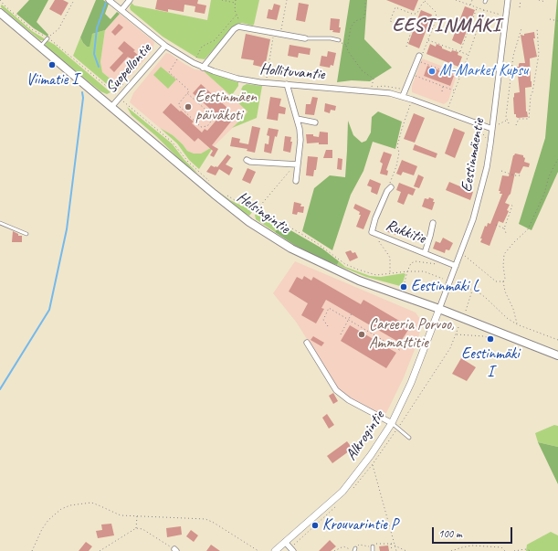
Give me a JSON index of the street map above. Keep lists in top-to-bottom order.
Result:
{
  "streets": {
    "main road": ["Helsingintie"],
    "street": [
      "Suopellontie",
      "Hollituvantie",
      "Eestinmäentie",
      "Rukkitie",
      "Alkrogintie"
    ]
  },
  "crossings": [
    ["Suopellontie", "Hollituvantie"],
    ["Suopellontie", "Helsingintie"],
    ["Hollituvantie", "Eestinmäentie"],
    ["Eestinmäentie", "Helsingintie"],
    ["Eestinmäentie", "Rukkitie"],
    ["Eestinmäentie", "Alkrogintie"],
    ["Helsingintie", "Alkrogintie"]
  ],
  "districts": ["EESTINMÄKI"],
  "places": [
    "Viimatie I",
    "M-Market Kupsu",
    "Eestinmäen päiväkoti",
    "Eestinmäki L",
    "Careeria Porvoo, Ammattitie",
    "Eestinmäki I",
    "Krouvarintie P"
  ],
  "scale_bar": "100 m"
}
